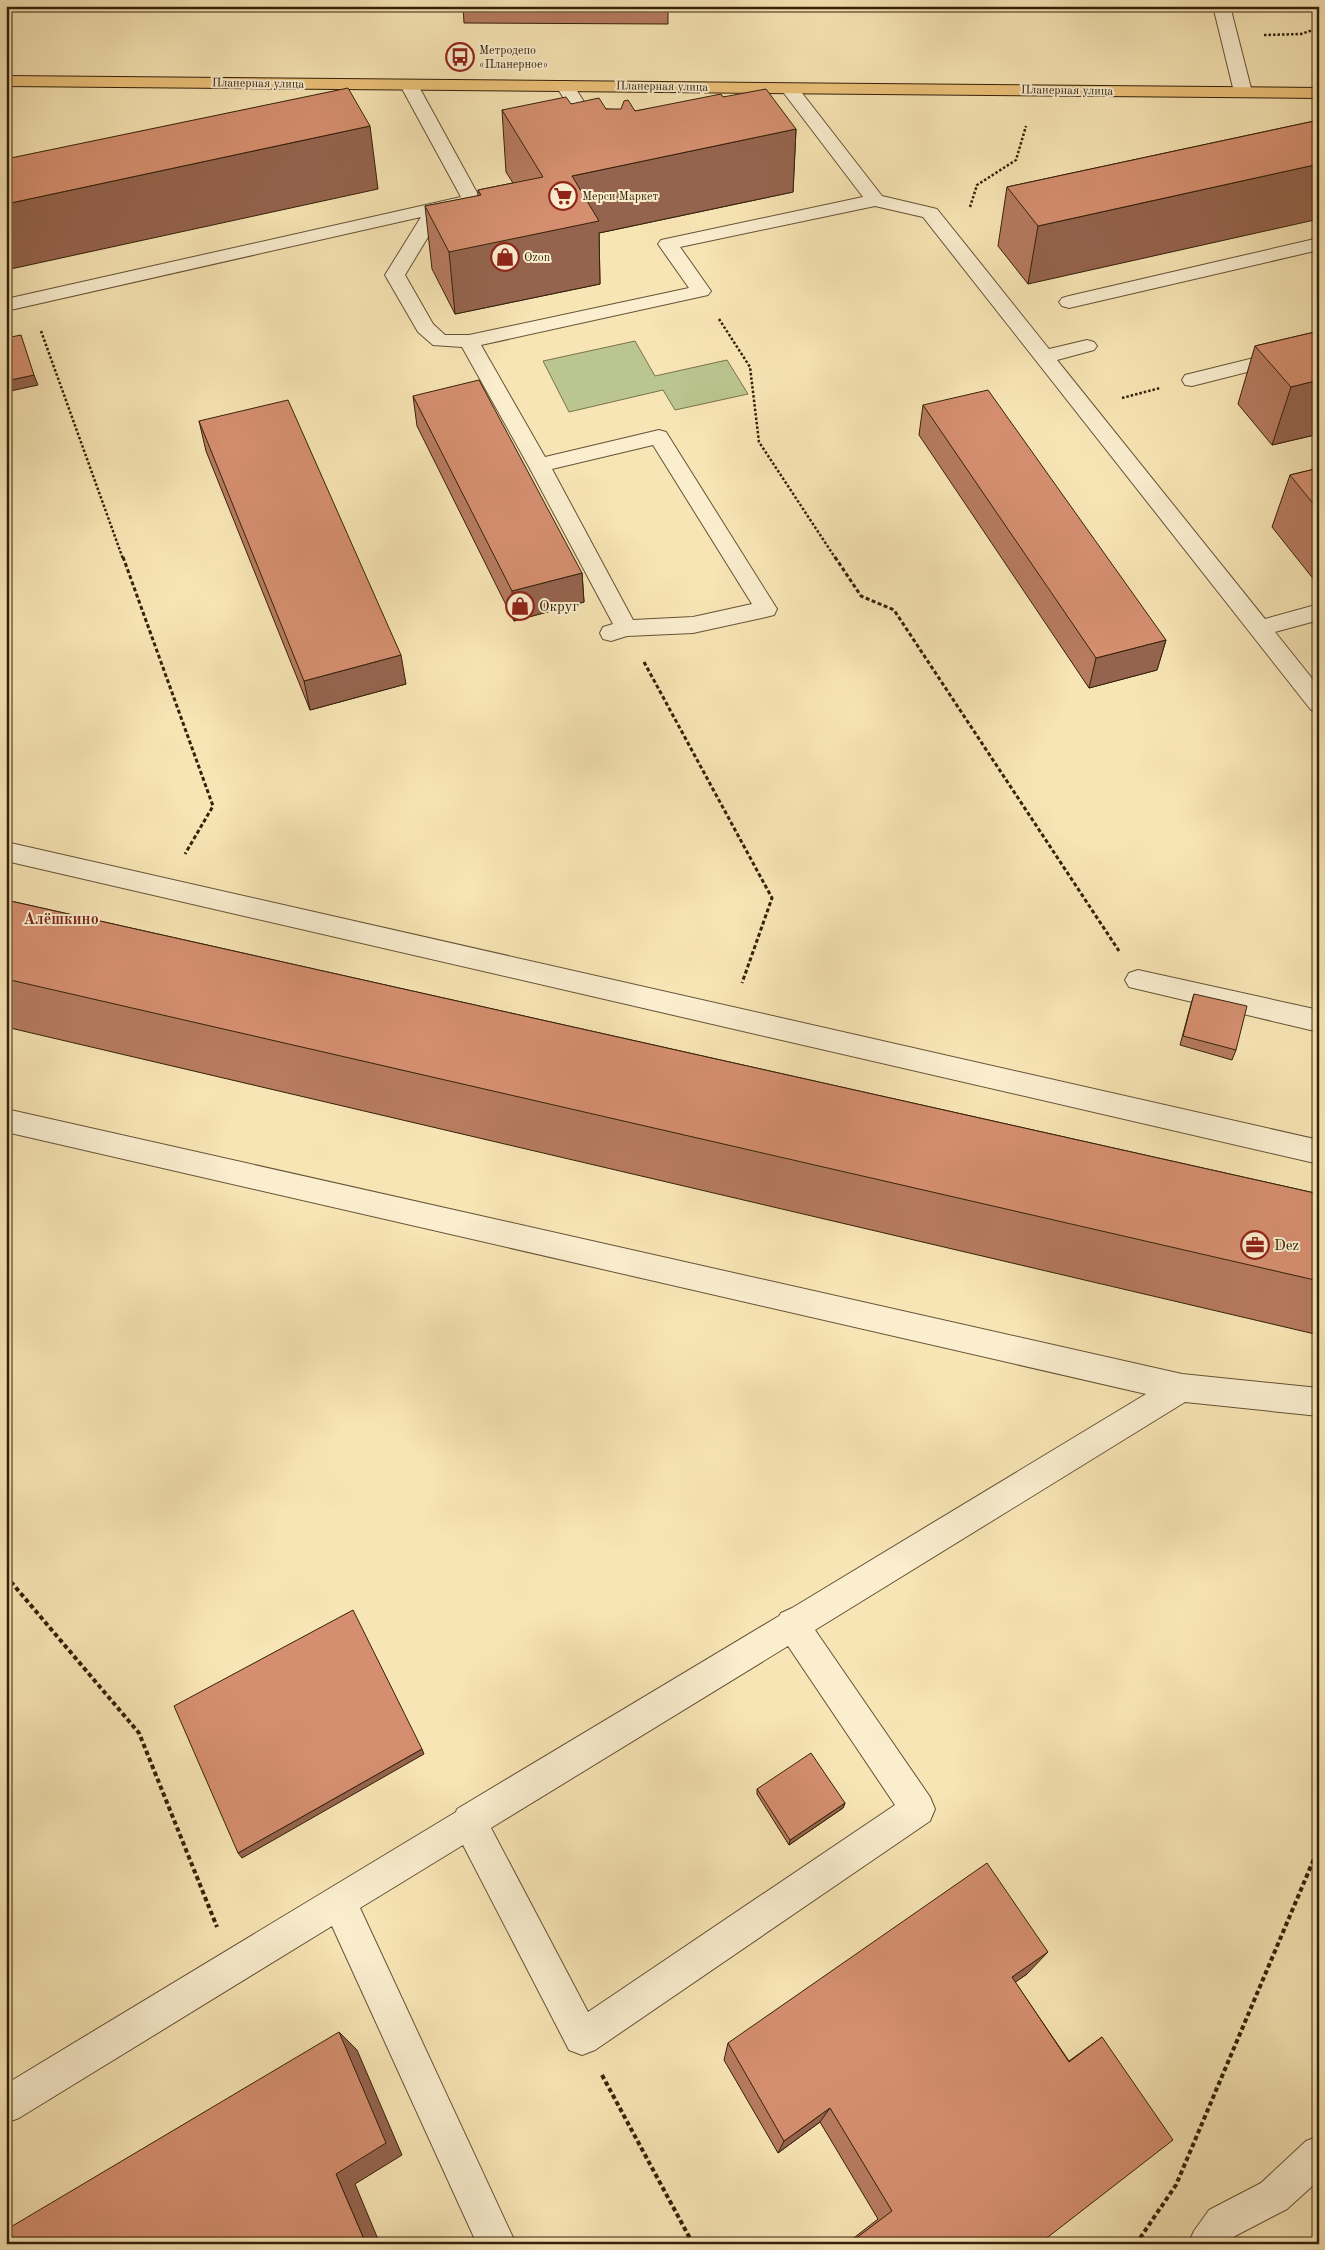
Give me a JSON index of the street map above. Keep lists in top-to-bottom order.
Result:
{
  "streets": {
    "main road": ["Планерная улица"]
  },
  "districts": ["Алёшкино"],
  "places": {
    "bus stop": ["Метродепо «Планерное»"],
    "supermarket": ["Мерси Маркет"],
    "shop": ["Ozon", "Округ"],
    "office": ["Dez"]
  }
}
